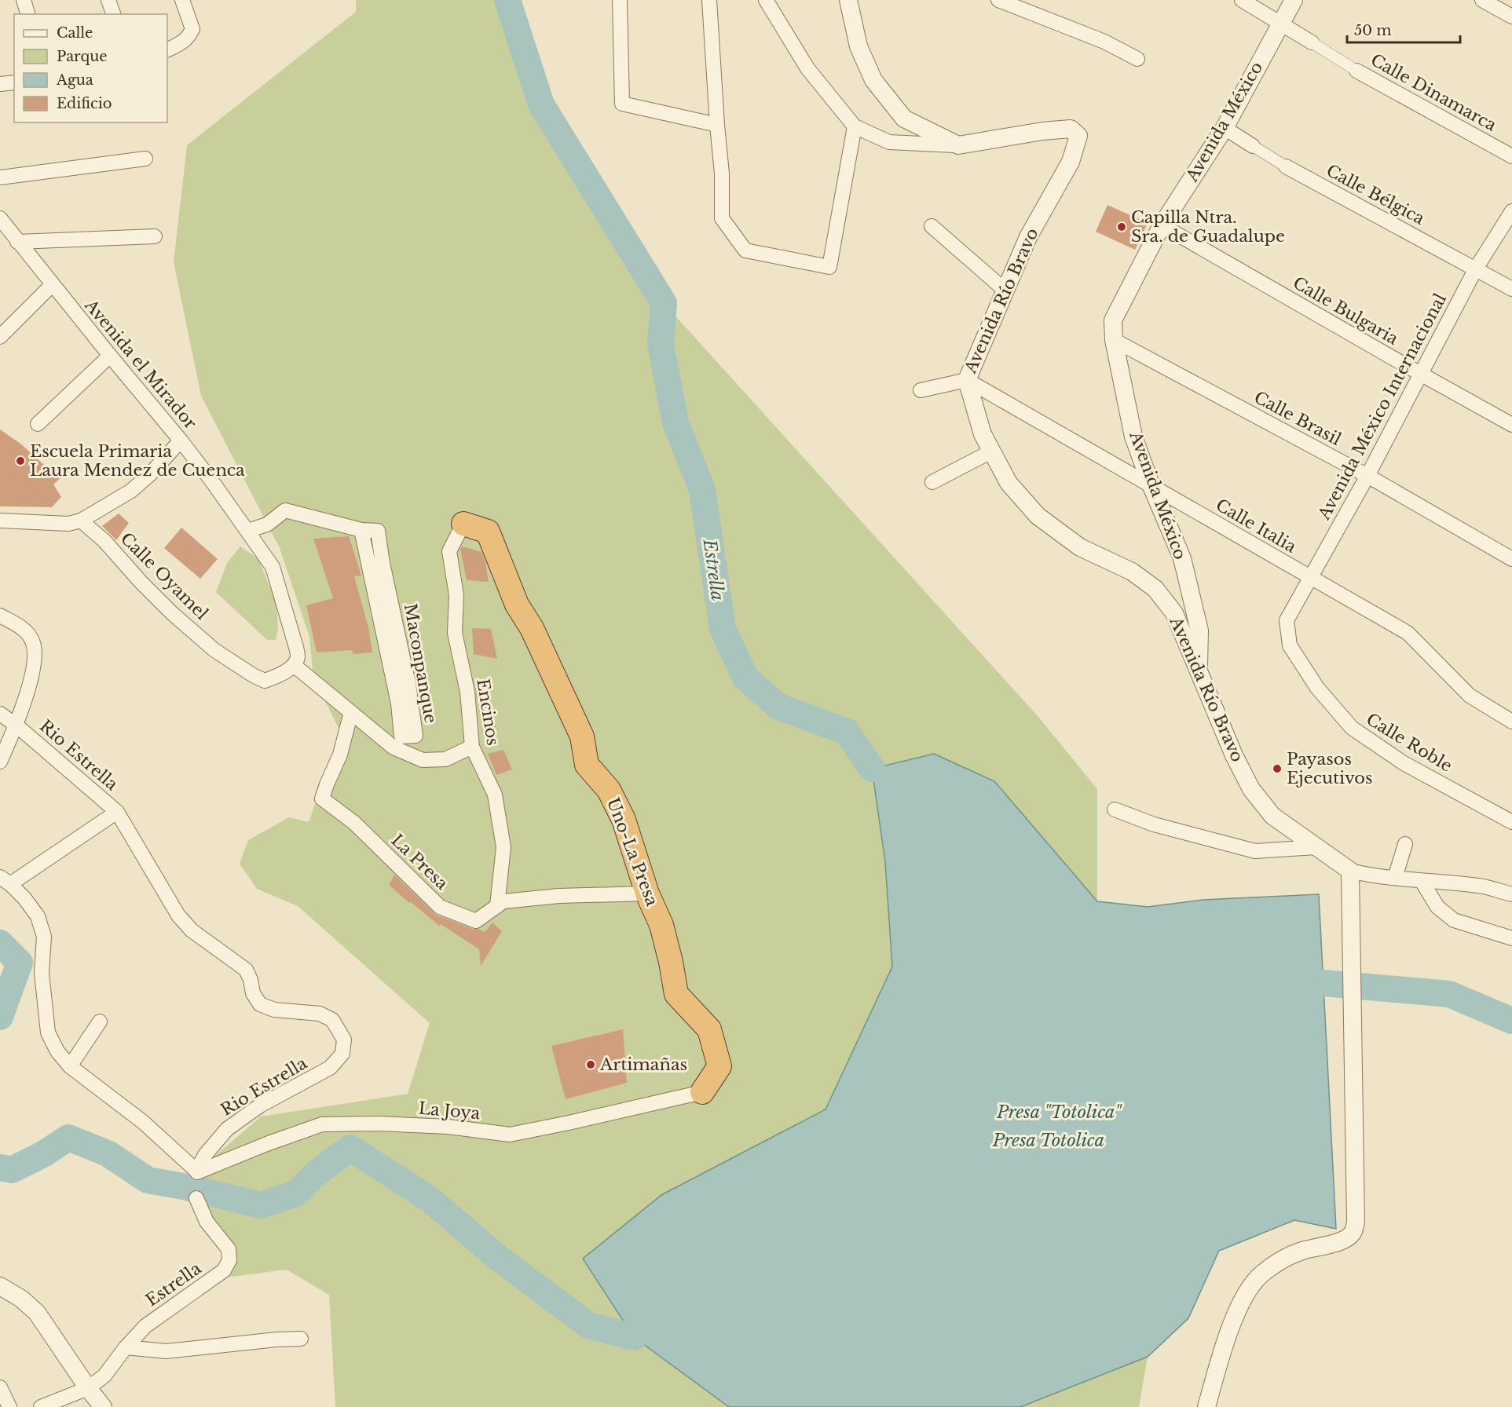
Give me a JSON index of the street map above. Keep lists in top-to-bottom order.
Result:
{
  "streets": {
    "highway": ["Uno-La Presa"],
    "street": [
      "Calle Dinamarca",
      "Avenida México",
      "Calle Bélgica",
      "Avenida Río Bravo",
      "Calle Bulgaria",
      "Avenida el Mirador",
      "Avenida México Internacional",
      "Calle Brasil",
      "Calle Italia",
      "Calle Oyamel",
      "Maconpanque",
      "Encinos",
      "Calle Roble",
      "Rio Estrella",
      "La Presa",
      "La Joya",
      "Estrella"
    ]
  },
  "crossings": [
    ["Calle Dinamarca", "Avenida México"],
    ["Avenida México", "Calle Bélgica"],
    ["Avenida México", "Avenida Río Bravo"],
    ["Avenida México", "Calle Bulgaria"],
    ["Avenida México", "Calle Brasil"],
    ["Avenida México", "Calle Italia"],
    ["Calle Bélgica", "Avenida México Internacional"],
    ["Avenida Río Bravo", "Calle Italia"],
    ["Calle Bulgaria", "Avenida México Internacional"],
    ["Avenida el Mirador", "Calle Oyamel"],
    ["Avenida México Internacional", "Calle Brasil"],
    ["Avenida México Internacional", "Calle Italia"],
    ["Avenida México Internacional", "Calle Roble"],
    ["Encinos", "Uno-La Presa"],
    ["Encinos", "La Presa"],
    ["Rio Estrella", "La Joya"],
    ["Uno-La Presa", "La Presa"],
    ["Uno-La Presa", "La Joya"]
  ],
  "water": ["Estrella", "Presa \"Totolica\"", "Presa Totolica"],
  "places": [
    "Capilla Ntra. Sra. de Guadalupe",
    "Escuela Primaria Laura Mendez de Cuenca",
    "Payasos Ejecutivos",
    "Artimañas"
  ],
  "legend": [
    "Calle",
    "Parque",
    "Agua",
    "Edificio"
  ],
  "scale_bar": "50 m"
}
